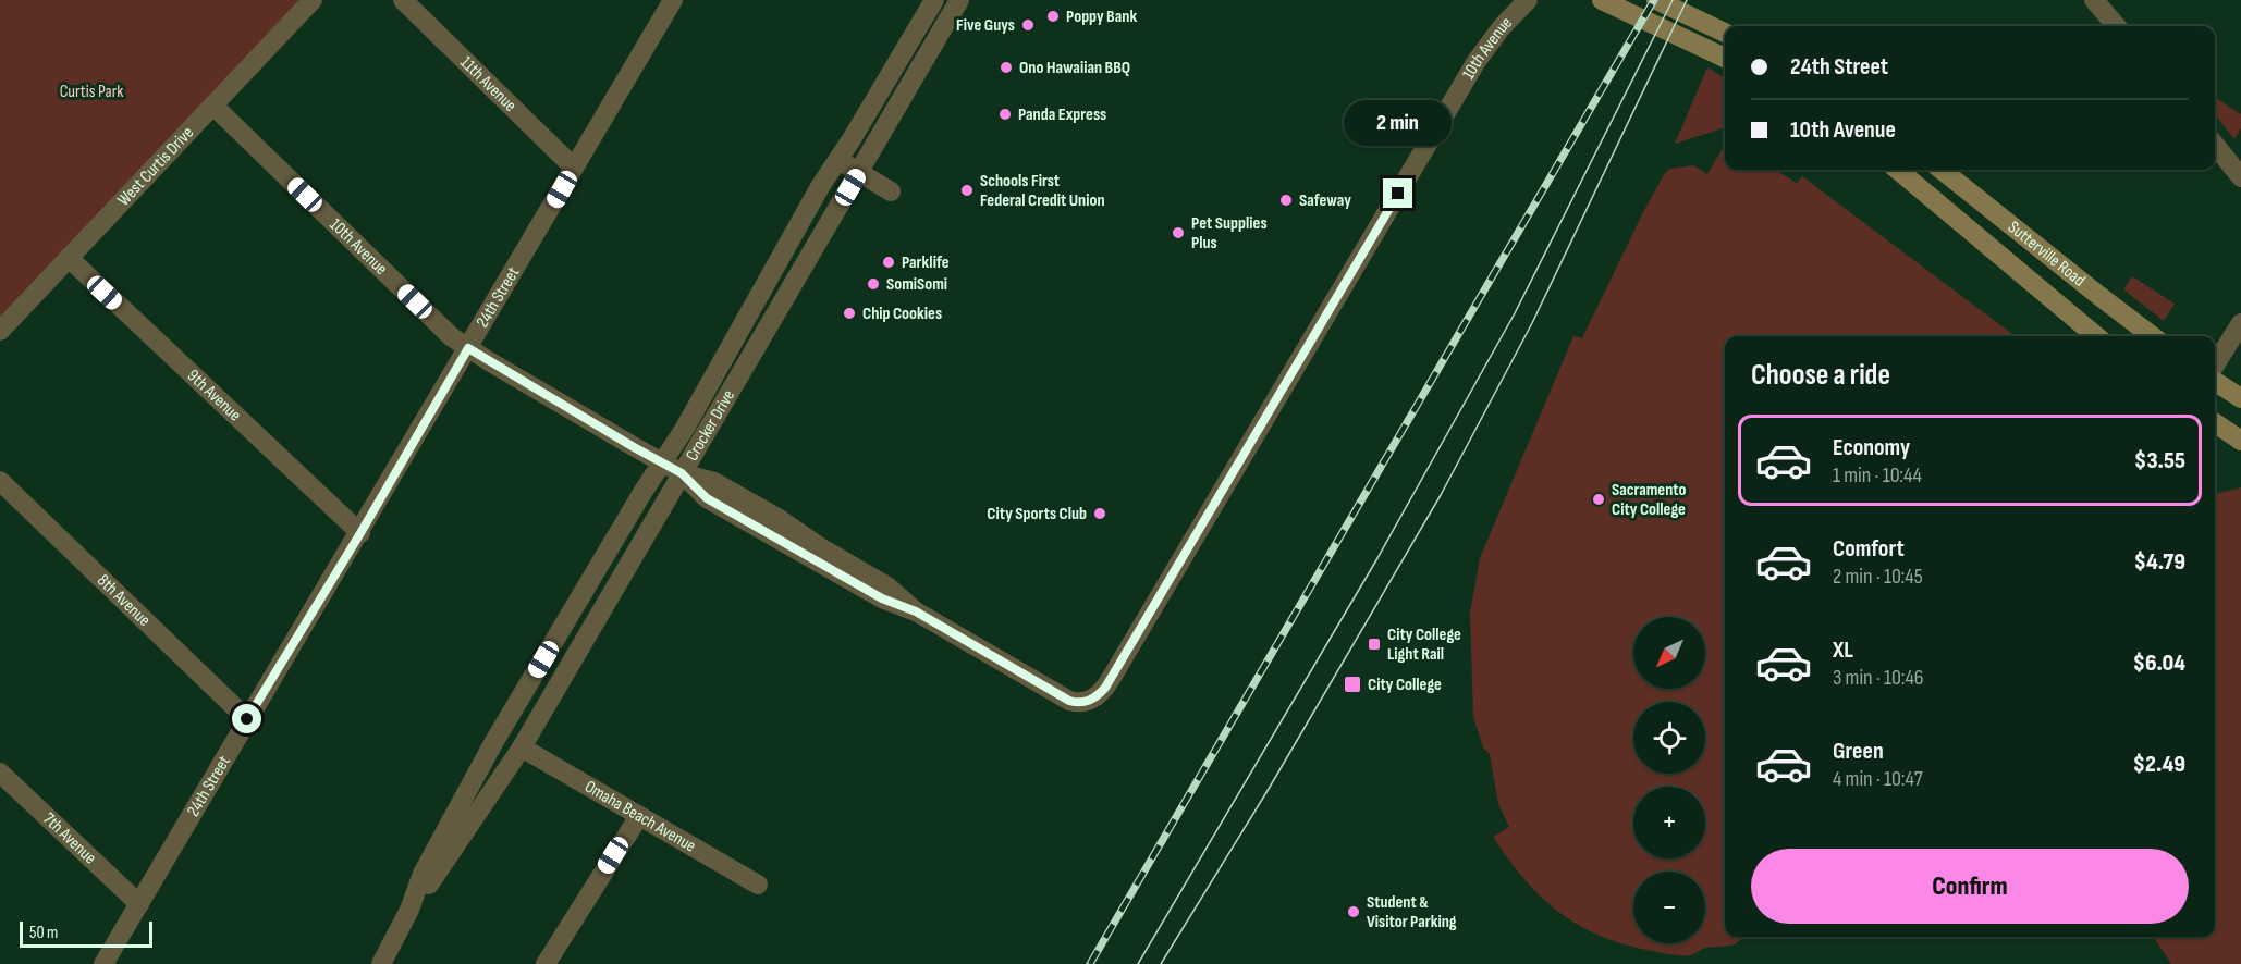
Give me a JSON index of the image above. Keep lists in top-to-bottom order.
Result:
{
  "streets": {
    "main road": ["Sutterville Road"],
    "street": [
      "10th Avenue",
      "11th Avenue",
      "West Curtis Drive",
      "24th Street",
      "9th Avenue",
      "Crocker Drive",
      "8th Avenue",
      "Omaha Beach Avenue",
      "7th Avenue"
    ]
  },
  "crossings": [
    ["10th Avenue", "West Curtis Drive"],
    ["10th Avenue", "24th Street"],
    ["10th Avenue", "Crocker Drive"],
    ["11th Avenue", "24th Street"],
    ["West Curtis Drive", "9th Avenue"],
    ["24th Street", "9th Avenue"],
    ["24th Street", "8th Avenue"],
    ["24th Street", "7th Avenue"],
    ["Crocker Drive", "Omaha Beach Avenue"]
  ],
  "parks": ["Curtis Park"],
  "places": {
    "other": [
      "Poppy Bank",
      "Five Guys",
      "Ono Hawaiian BBQ",
      "Panda Express",
      "Schools First Federal Credit Union",
      "Safeway",
      "Pet Supplies Plus",
      "Parklife",
      "SomiSomi",
      "Chip Cookies",
      "Sacramento City College",
      "City Sports Club",
      "Student & Visitor Parking"
    ],
    "transit": ["City College Light Rail", "City College"]
  },
  "scale_bar": "50 m",
  "north": "bottom left",
  "page": {
    "banner": ["24th Street", "10th Avenue"],
    "bubble": "2 min",
    "heading": "Choose a ride",
    "list": [
      {
        "name": "Economy",
        "note": "1 min · 10:44",
        "value": "$3.55"
      },
      {
        "name": "Comfort",
        "note": "2 min · 10:45",
        "value": "$4.79"
      },
      {
        "name": "XL",
        "note": "3 min · 10:46",
        "value": "$6.04"
      },
      {
        "name": "Green",
        "note": "4 min · 10:47",
        "value": "$2.49"
      }
    ],
    "map_buttons": ["+", "−"],
    "buttons": "Confirm",
    "scale": "50 m"
  }
}
